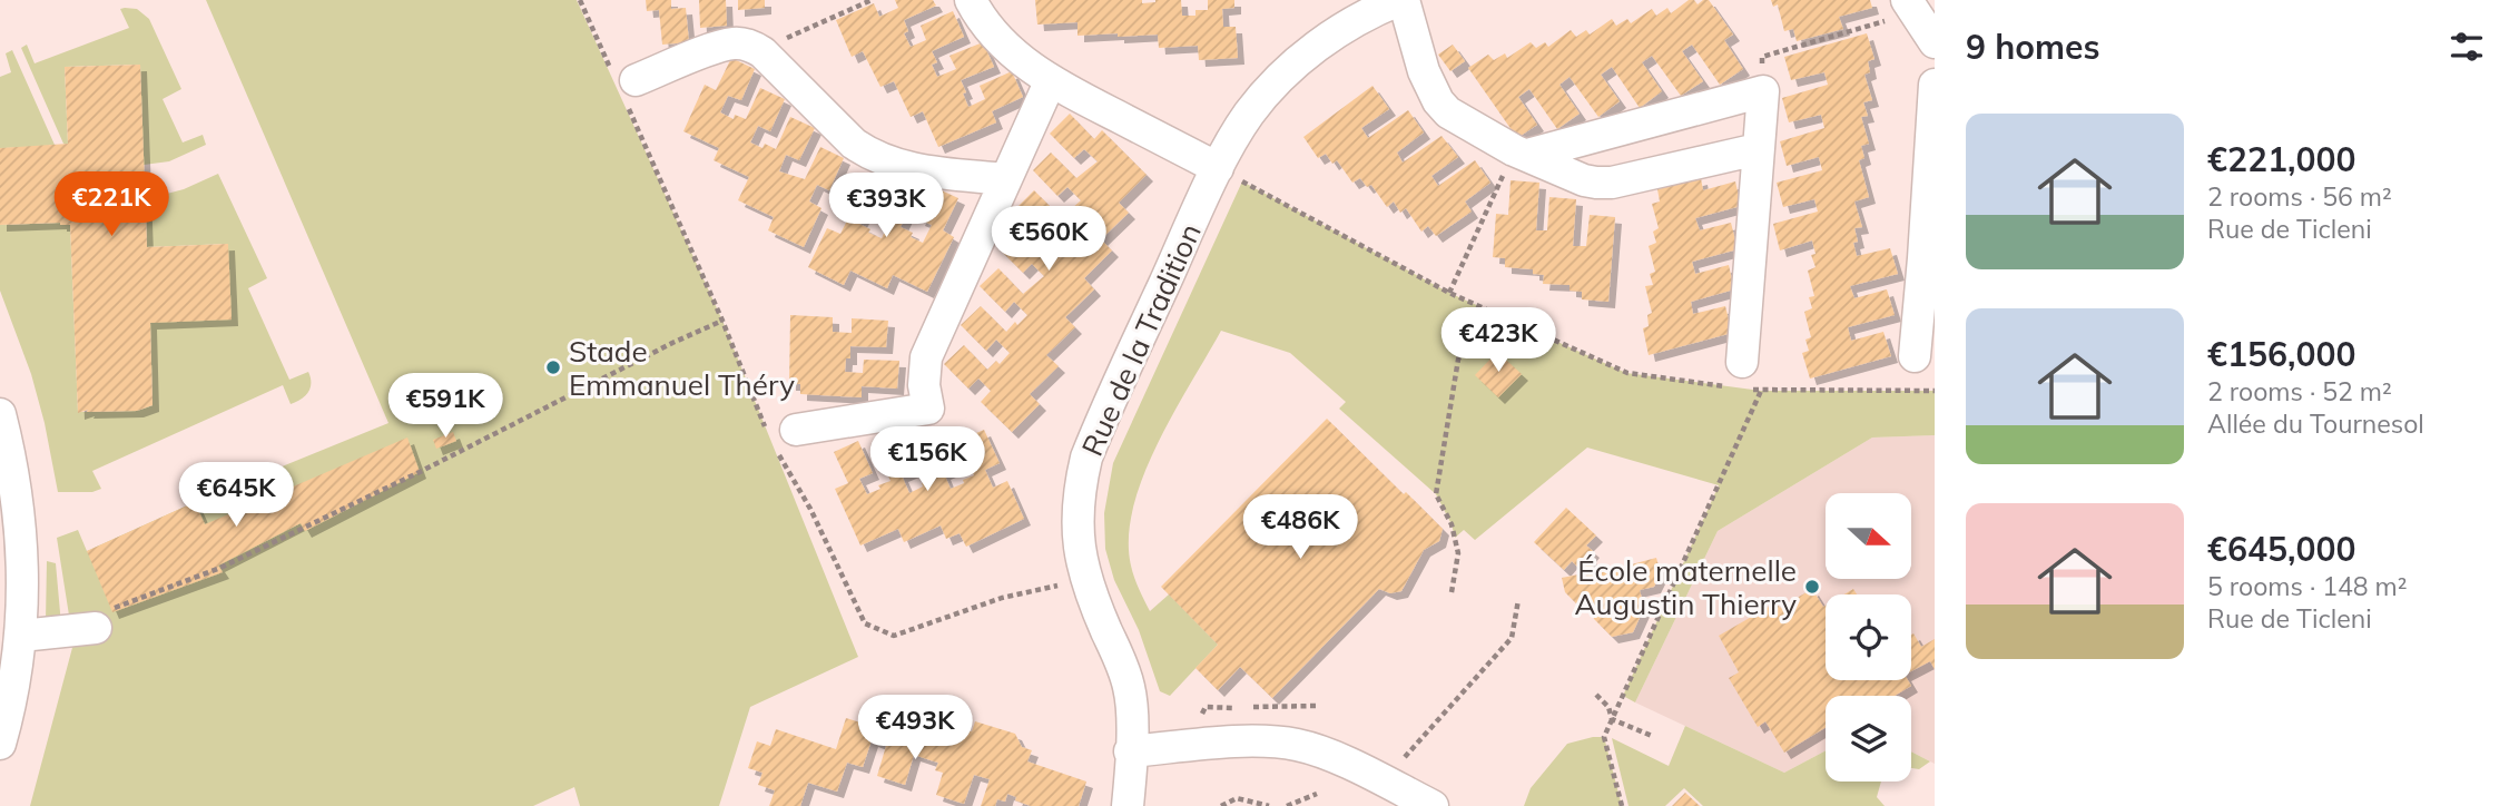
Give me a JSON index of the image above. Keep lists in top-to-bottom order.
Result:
{
  "streets": {
    "street": ["Rue de la Tradition"]
  },
  "places": ["Stade Emmanuel Théry", "École maternelle Augustin Thierry"],
  "north": "right",
  "page": {
    "heading": "9 homes",
    "list": [
      {
        "name": "€221,000",
        "note": "2 rooms · 56 m² · Rue de Ticleni"
      },
      {
        "name": "€156,000",
        "note": "2 rooms · 52 m² · Allée du Tournesol"
      },
      {
        "name": "€645,000",
        "note": "5 rooms · 148 m² · Rue de Ticleni"
      }
    ],
    "price": [
      "€221K",
      "€393K",
      "€560K",
      "€423K",
      "€591K",
      "€156K",
      "€645K",
      "€486K",
      "€493K"
    ]
  }
}
